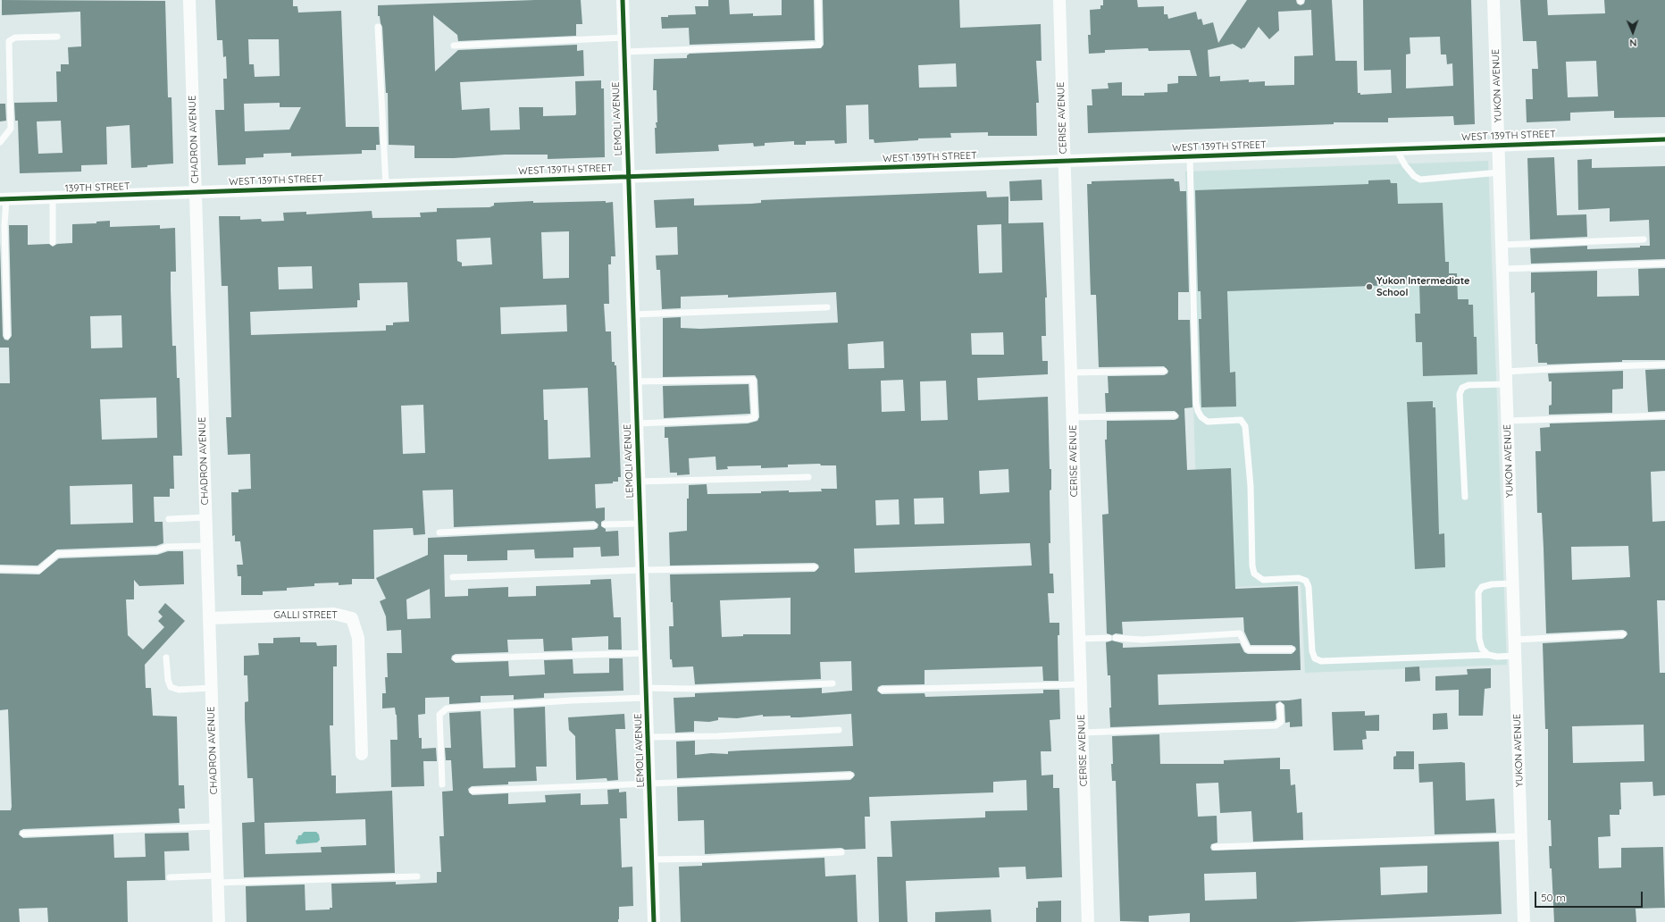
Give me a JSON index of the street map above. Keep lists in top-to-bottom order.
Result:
{
  "streets": {
    "street": [
      "YUKON AVENUE",
      "CERISE AVENUE",
      "LEMOLI AVENUE",
      "WEST 139TH STREET",
      "CHADRON AVENUE",
      "139TH STREET",
      "GALLI STREET"
    ]
  },
  "crossings": [
    ["YUKON AVENUE", "WEST 139TH STREET"],
    ["CERISE AVENUE", "WEST 139TH STREET"],
    ["LEMOLI AVENUE", "WEST 139TH STREET"],
    ["WEST 139TH STREET", "CHADRON AVENUE"],
    ["WEST 139TH STREET", "139TH STREET"],
    ["CHADRON AVENUE", "139TH STREET"],
    ["CHADRON AVENUE", "GALLI STREET"]
  ],
  "places": ["Yukon Intermediate School"],
  "scale_bar": "50 m",
  "north": "bottom"
}
